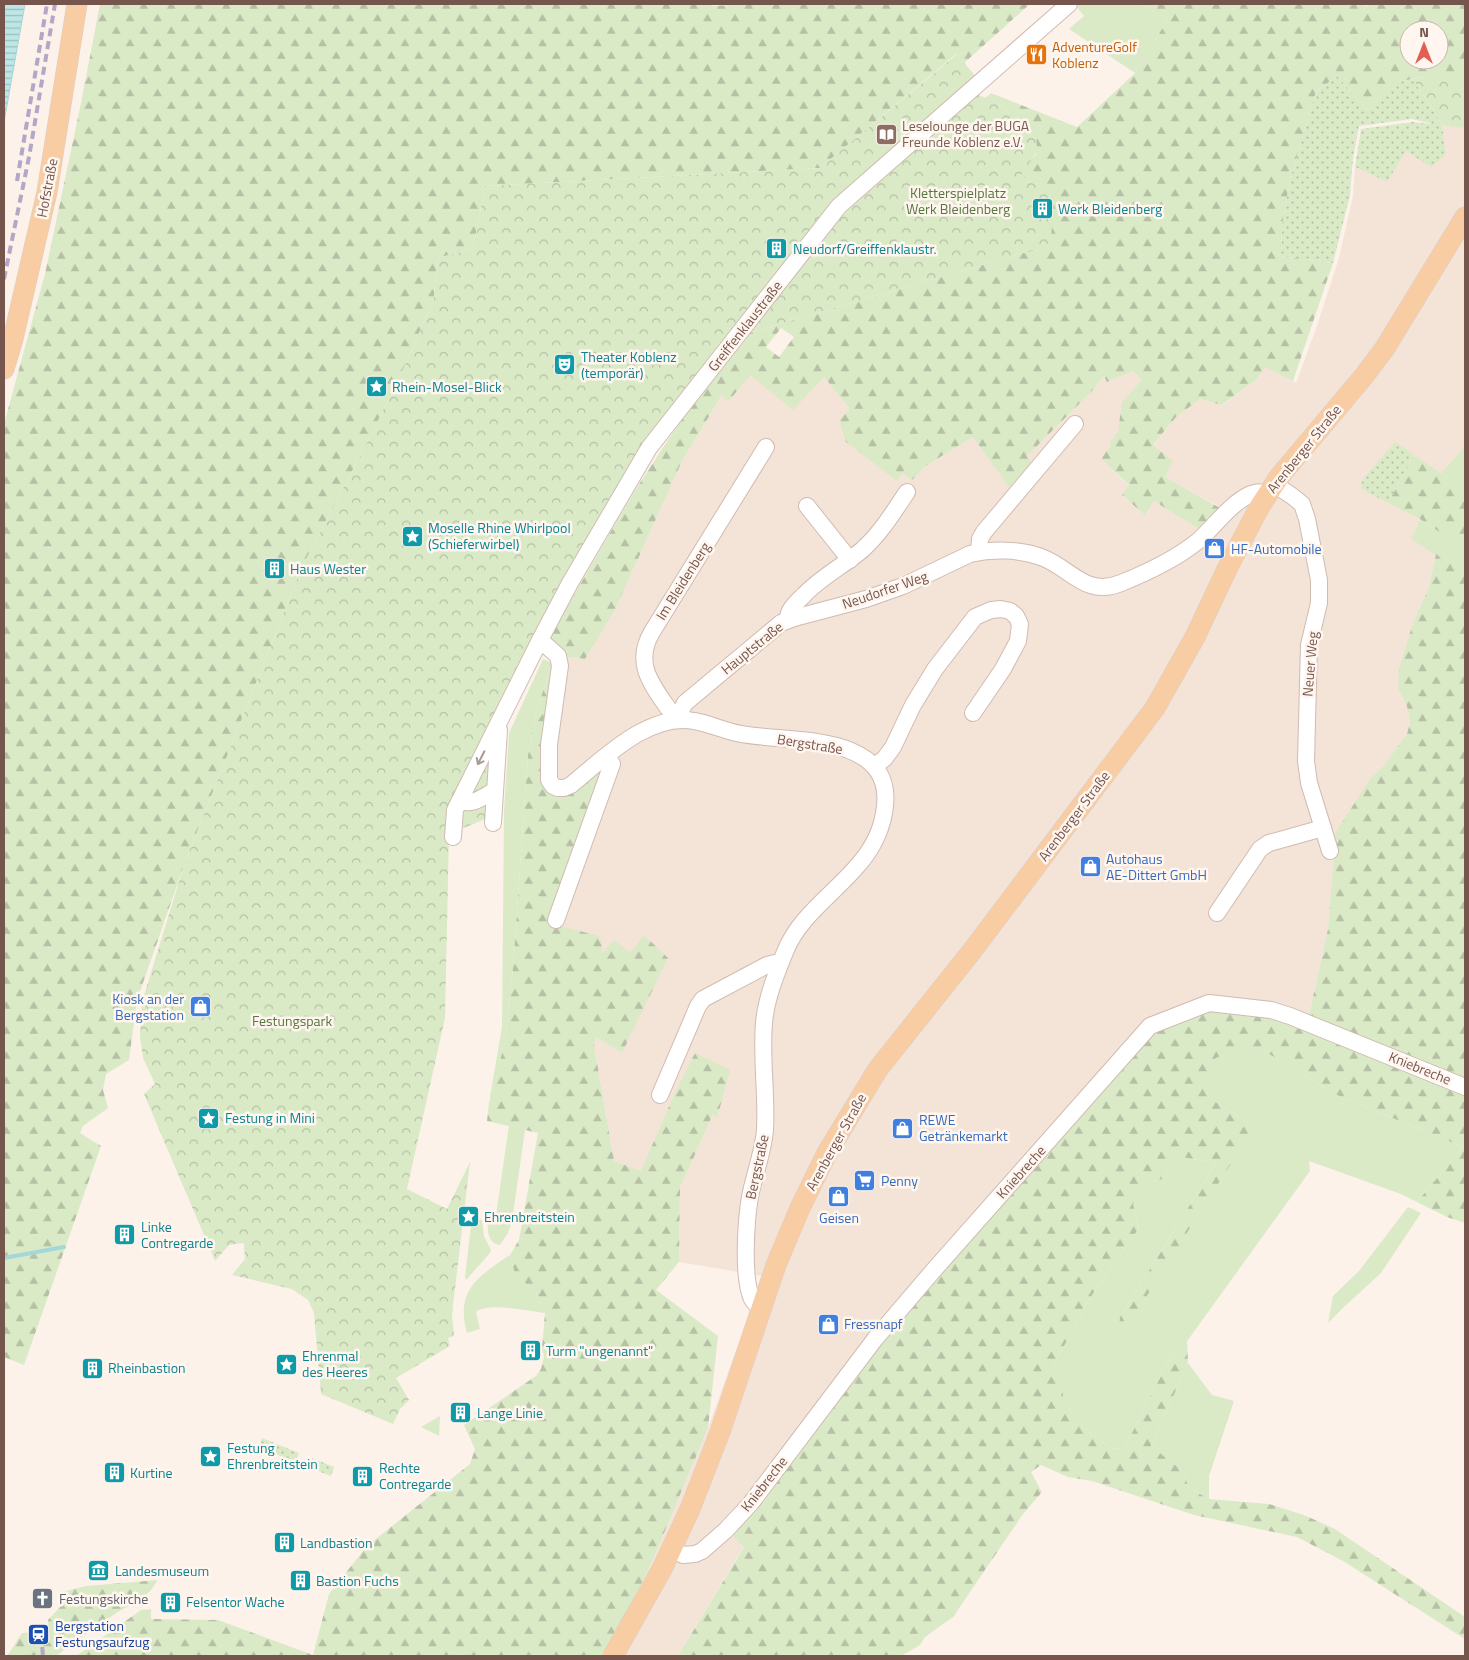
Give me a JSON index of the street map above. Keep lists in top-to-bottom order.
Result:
{
  "streets": {
    "main road": ["Hofstraße", "Arenberger Straße"],
    "street": [
      "Greiffenklaustraße",
      "Im Bleidenberg",
      "Neudorfer Weg",
      "Hauptstraße",
      "Neuer Weg",
      "Bergstraße",
      "Kniebreche"
    ]
  },
  "crossings": [
    ["Greiffenklaustraße", "Bergstraße"],
    ["Arenberger Straße", "Neudorfer Weg"],
    ["Arenberger Straße", "Neuer Weg"],
    ["Arenberger Straße", "Bergstraße"],
    ["Arenberger Straße", "Kniebreche"],
    ["Im Bleidenberg", "Hauptstraße"],
    ["Im Bleidenberg", "Bergstraße"],
    ["Neudorfer Weg", "Hauptstraße"],
    ["Neudorfer Weg", "Neuer Weg"],
    ["Hauptstraße", "Bergstraße"]
  ],
  "parks": ["Kletterspielplatz Werk Bleidenberg", "Festungspark"],
  "places": {
    "restaurant": ["AdventureGolf Koblenz"],
    "library": ["Leselounge der BUGA Freunde Koblenz e.V."],
    "building": [
      "Werk Bleidenberg",
      "Neudorf/Greiffenklaustr.",
      "Haus Wester",
      "Linke Contregarde",
      "Turm \"ungenannt\"",
      "Rheinbastion",
      "Lange Linie",
      "Kurtine",
      "Rechte Contregarde",
      "Landbastion",
      "Bastion Fuchs",
      "Felsentor Wache"
    ],
    "theatre": ["Theater Koblenz (temporär)"],
    "place": [
      "Rhein-Mosel-Blick",
      "Moselle Rhine Whirlpool (Schieferwirbel)",
      "Festung in Mini",
      "Ehrenbreitstein",
      "Ehrenmal des Heeres",
      "Festung Ehrenbreitstein"
    ],
    "shop": [
      "HF-Automobile",
      "Autohaus AE-Dittert GmbH",
      "Kiosk an der Bergstation",
      "REWE Getränkemarkt",
      "Geisen",
      "Fressnapf"
    ],
    "supermarket": ["Penny"],
    "museum": ["Landesmuseum"],
    "church": ["Festungskirche"],
    "station": ["Bergstation Festungsaufzug"]
  },
  "north": "top"
}
